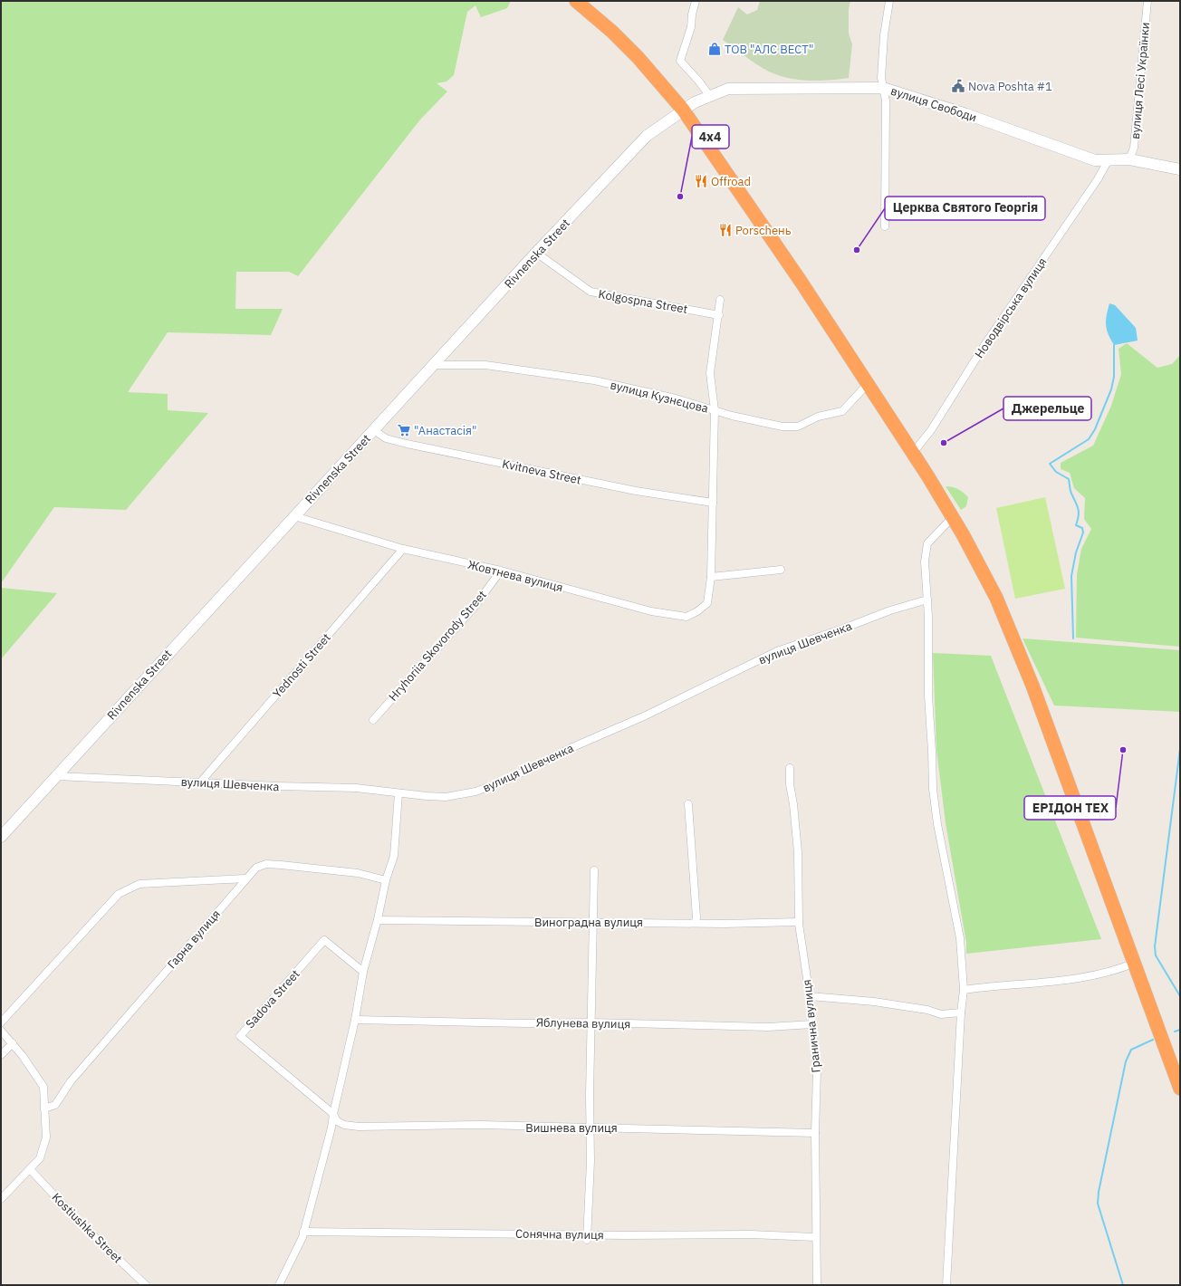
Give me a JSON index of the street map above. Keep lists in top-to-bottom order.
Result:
{
  "streets": {
    "main road": ["вулиця Свободи", "Rivnenska Street"],
    "street": [
      "вулиця Лесі Українки",
      "Kolgospna Street",
      "Новодвірська вулиця",
      "вулиця Кузнєцова",
      "Kvitneva Street",
      "Жовтнева вулиця",
      "вулиця Шевченка",
      "Hryhoriia Skovorody Street",
      "Yednosti Street",
      "Виноградна вулиця",
      "Гарна вулиця",
      "Sadova Street",
      "Яблунева вулиця",
      "Гранична вулиця",
      "Вишнева вулиця",
      "Kostiushka Street",
      "Сонячна вулиця"
    ]
  },
  "crossings": [
    ["вулиця Лесі Українки", "вулиця Свободи"],
    ["вулиця Свободи", "Rivnenska Street"],
    ["вулиця Свободи", "Новодвірська вулиця"],
    ["Rivnenska Street", "Kolgospna Street"],
    ["Rivnenska Street", "вулиця Кузнєцова"],
    ["Rivnenska Street", "Kvitneva Street"],
    ["Rivnenska Street", "Жовтнева вулиця"],
    ["Rivnenska Street", "вулиця Шевченка"],
    ["Kolgospna Street", "Жовтнева вулиця"],
    ["вулиця Кузнєцова", "Жовтнева вулиця"],
    ["Kvitneva Street", "Жовтнева вулиця"],
    ["Жовтнева вулиця", "Hryhoriia Skovorody Street"],
    ["Жовтнева вулиця", "Yednosti Street"],
    ["вулиця Шевченка", "Yednosti Street"],
    ["Виноградна вулиця", "Гранична вулиця"],
    ["Sadova Street", "Вишнева вулиця"],
    ["Яблунева вулиця", "Гранична вулиця"],
    ["Гранична вулиця", "Вишнева вулиця"],
    ["Гранична вулиця", "Сонячна вулиця"]
  ],
  "places": {
    "shop": ["ТОВ \"АЛС ВЕСТ\""],
    "public building": ["Nova Poshta #1"],
    "restaurant": ["Offroad", "Porscheнь"],
    "other": [
      "4x4",
      "Церква Святого Георгія",
      "Джерельце",
      "ЕРІДОН ТЕХ"
    ],
    "supermarket": ["\"Анастасія\""]
  }
}
